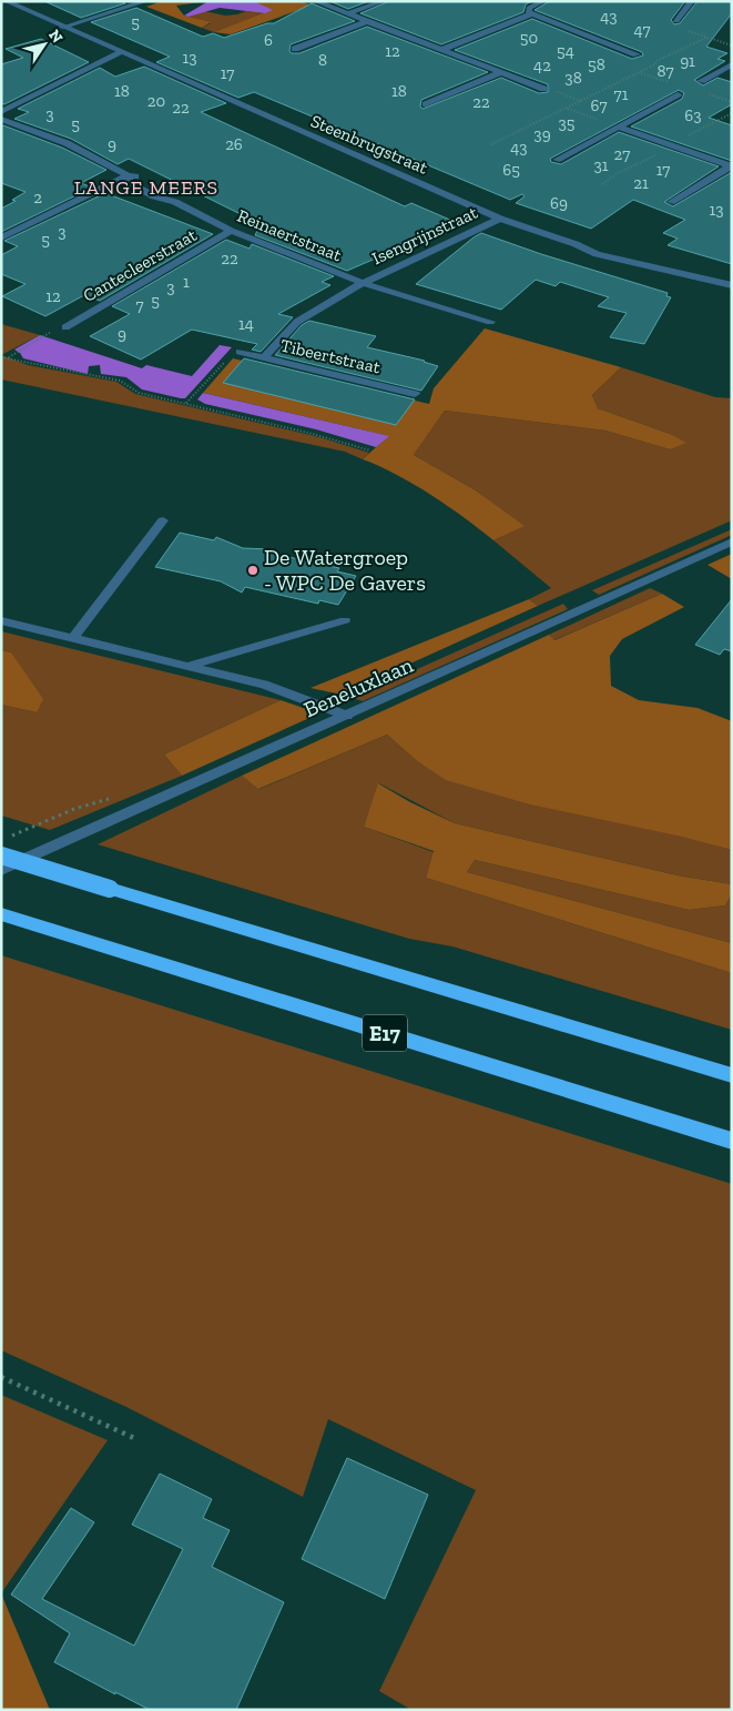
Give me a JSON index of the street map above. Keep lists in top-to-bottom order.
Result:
{
  "streets": {
    "highway": ["E17"],
    "street": [
      "Steenbrugstraat",
      "Reinaertstraat",
      "Isengrijnstraat",
      "Cantecleerstraat",
      "Tibeertstraat",
      "Beneluxlaan"
    ]
  },
  "crossings": [
    ["Steenbrugstraat", "Isengrijnstraat"],
    ["Reinaertstraat", "Isengrijnstraat"],
    ["Reinaertstraat", "Cantecleerstraat"],
    ["Isengrijnstraat", "Tibeertstraat"]
  ],
  "districts": ["LANGE MEERS"],
  "places": ["De Watergroep - WPC De Gavers"],
  "house_numbers": [
    "43",
    "5",
    "47",
    "50",
    "6",
    "12",
    "54",
    "13",
    "8",
    "91",
    "58",
    "42",
    "87",
    "17",
    "38",
    "18",
    "18",
    "71",
    "20",
    "22",
    "67",
    "22",
    "3",
    "63",
    "35",
    "5",
    "39",
    "9",
    "26",
    "43",
    "27",
    "31",
    "65",
    "17",
    "21",
    "2",
    "69",
    "13",
    "3",
    "5",
    "22",
    "1",
    "3",
    "12",
    "5",
    "7",
    "14",
    "9"
  ],
  "north": "top right"
}
